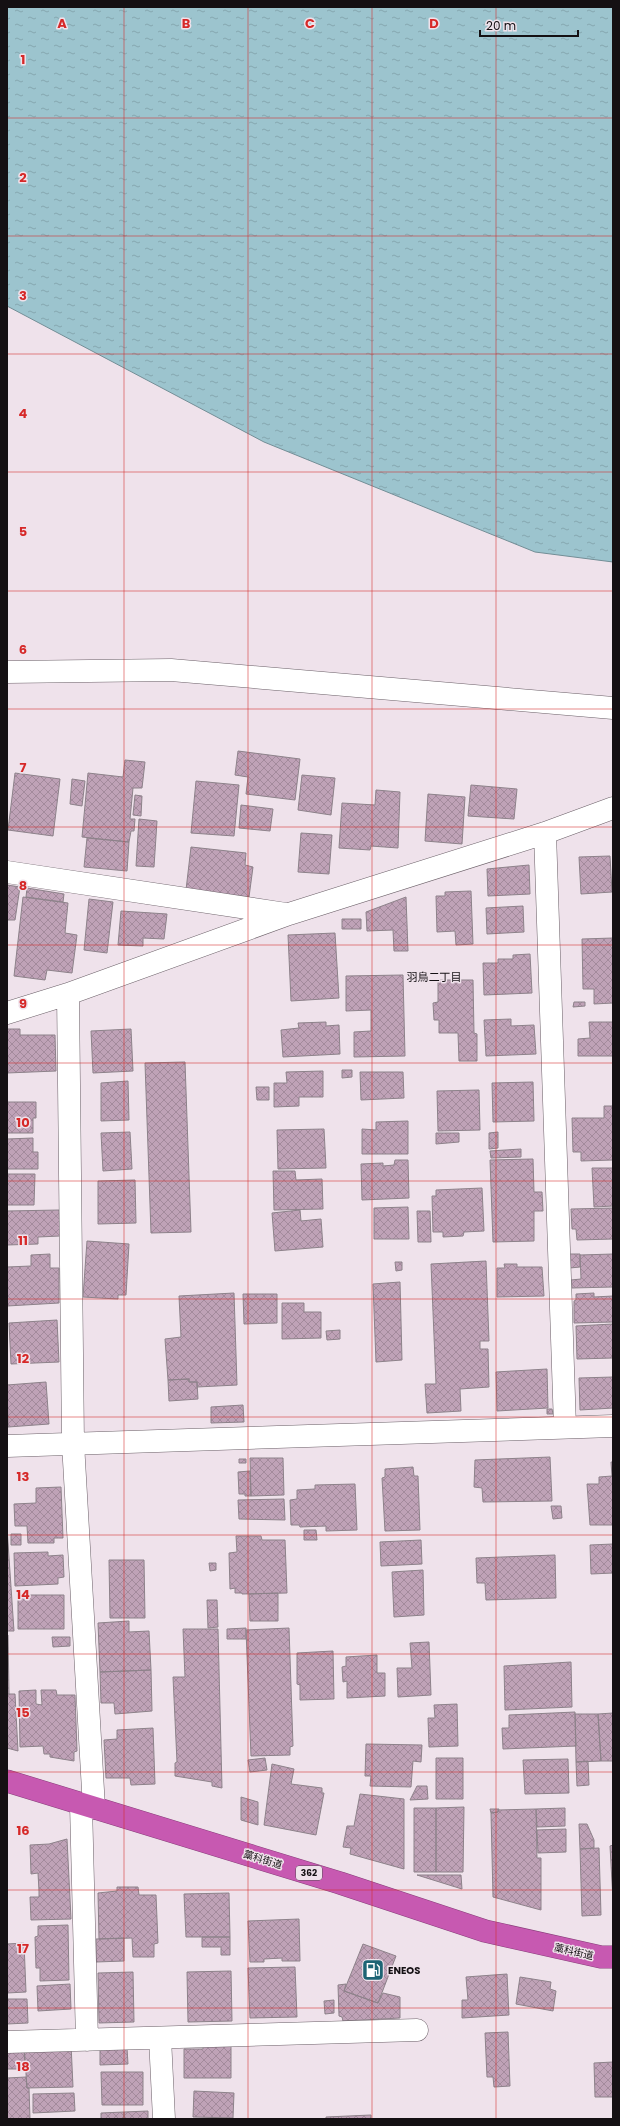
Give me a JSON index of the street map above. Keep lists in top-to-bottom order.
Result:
{
  "streets": {
    "highway": ["藁科街道", "362"]
  },
  "districts": ["羽鳥二丁目"],
  "places": {
    "fuel station": ["ENEOS"]
  },
  "scale_bar": "20 m",
  "grid": {
    "columns": [
      "A",
      "B",
      "C",
      "D"
    ],
    "rows": [
      "1",
      "2",
      "3",
      "4",
      "5",
      "6",
      "7",
      "8",
      "9",
      "10",
      "11",
      "12",
      "13",
      "14",
      "15",
      "16",
      "17",
      "18"
    ]
  }
}
